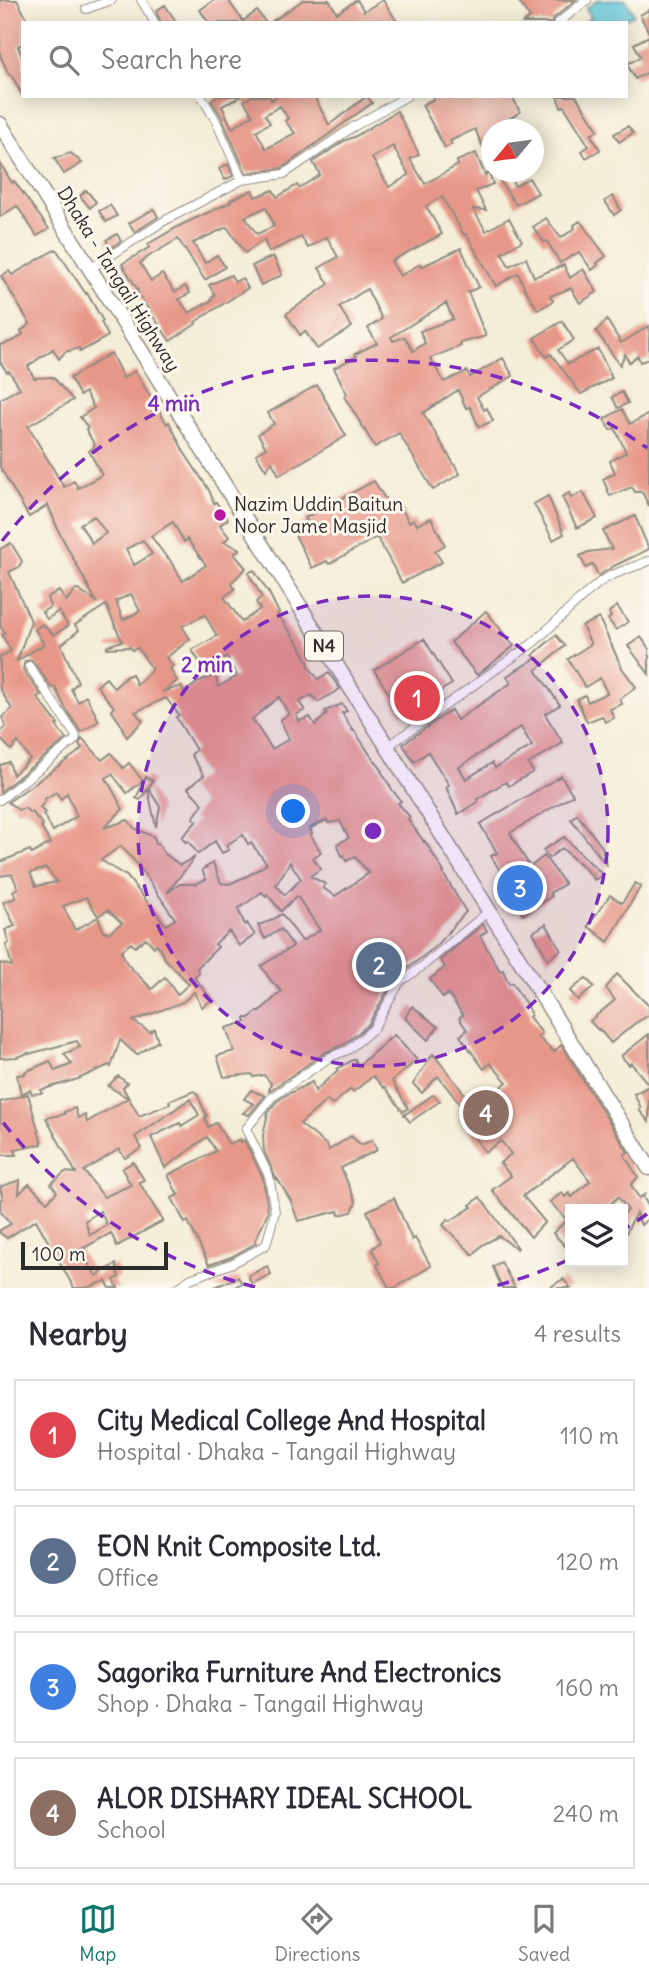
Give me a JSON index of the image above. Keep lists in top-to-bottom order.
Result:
{
  "streets": {
    "highway": ["Dhaka - Tangail Highway", "N4"]
  },
  "places": ["Nazim Uddin Baitun Noor Jame Masjid"],
  "scale_bar": "100 m",
  "north": "bottom left",
  "page": {
    "search": "Search here",
    "pins": [
      "1",
      "3",
      "2",
      "4"
    ],
    "scale": "100 m",
    "heading": ["Nearby", "4 results"],
    "list": [
      {
        "mark": "1",
        "name": "City Medical College And Hospital",
        "note": "Hospital · Dhaka - Tangail Highway",
        "value": "110 m"
      },
      {
        "mark": "2",
        "name": "EON Knit Composite Ltd.",
        "note": "Office",
        "value": "120 m"
      },
      {
        "mark": "3",
        "name": "Sagorika Furniture And Electronics",
        "note": "Shop · Dhaka - Tangail Highway",
        "value": "160 m"
      },
      {
        "mark": "4",
        "name": "ALOR DISHARY IDEAL SCHOOL",
        "note": "School",
        "value": "240 m"
      }
    ],
    "nav": ["Map", "Directions", "Saved"]
  },
  "rings": ["4 min", "2 min"]
}
